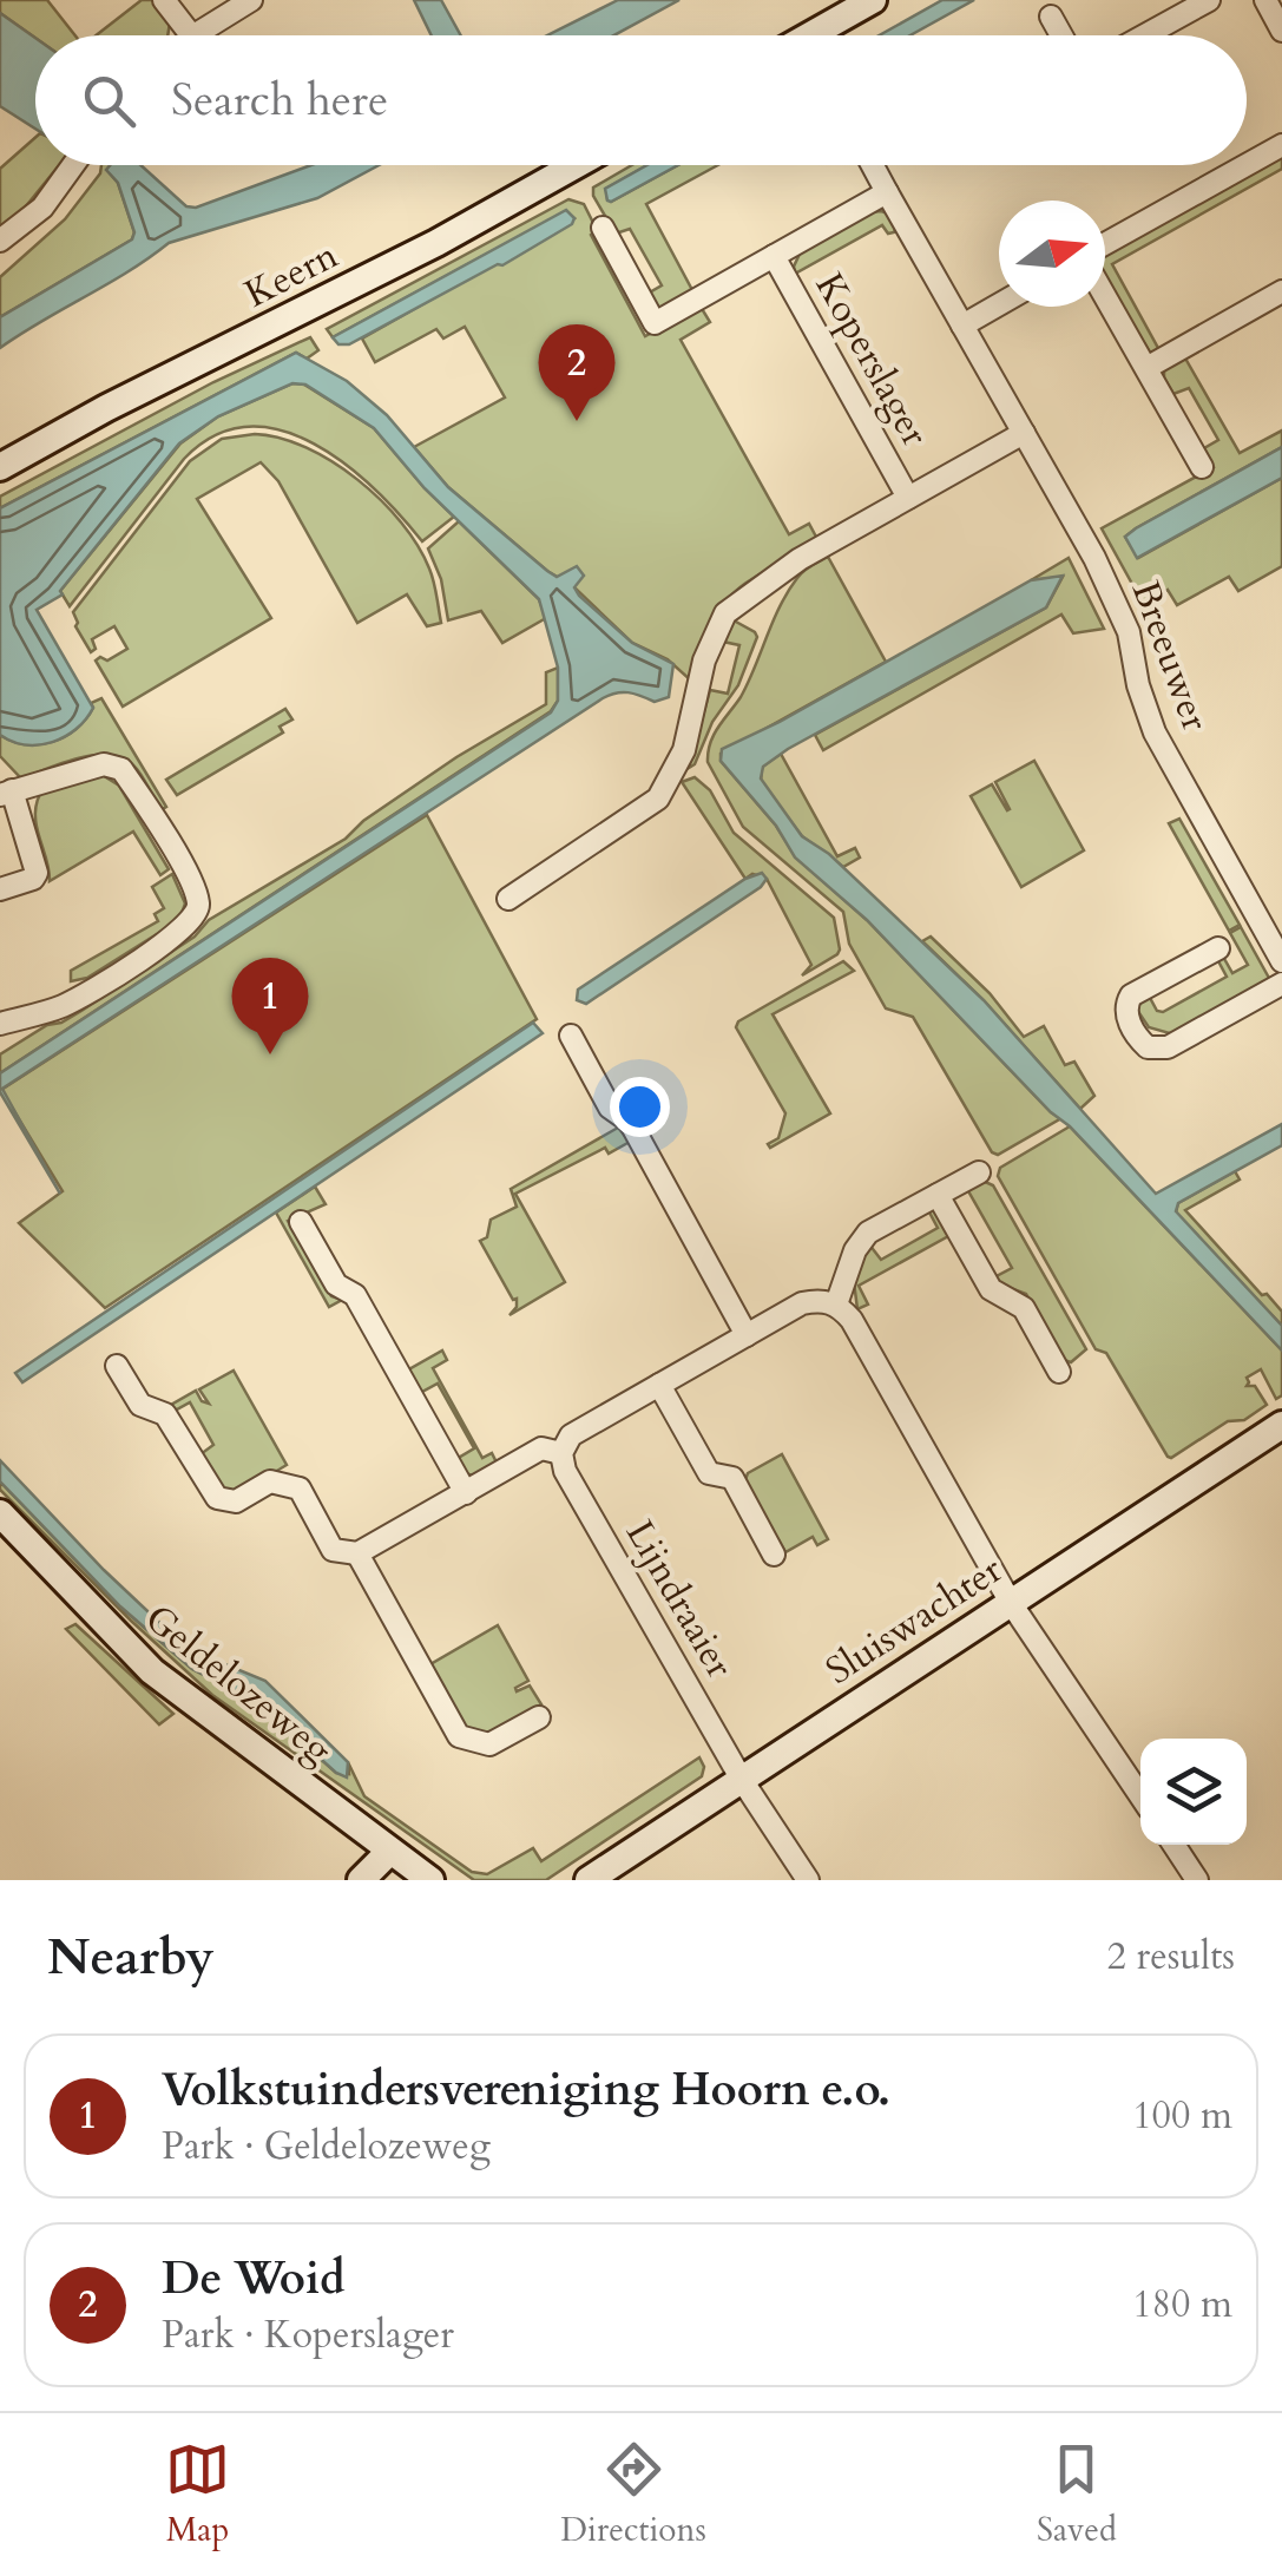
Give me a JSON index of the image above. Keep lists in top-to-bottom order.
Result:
{
  "streets": {
    "street": [
      "Keern",
      "Koperslager",
      "Breeuwer",
      "Lijndraaier",
      "Sluiswachter",
      "Geldelozeweg"
    ]
  },
  "crossings": [
    ["Koperslager", "Breeuwer"],
    ["Lijndraaier", "Sluiswachter"]
  ],
  "north": "right",
  "page": {
    "search": "Search here",
    "pins": ["2", "1"],
    "heading": ["Nearby", "2 results"],
    "list": [
      {
        "mark": "1",
        "name": "Volkstuindersvereniging Hoorn e.o.",
        "note": "Park · Geldelozeweg",
        "value": "100 m"
      },
      {
        "mark": "2",
        "name": "De Woid",
        "note": "Park · Koperslager",
        "value": "180 m"
      }
    ],
    "nav": ["Map", "Directions", "Saved"]
  }
}
